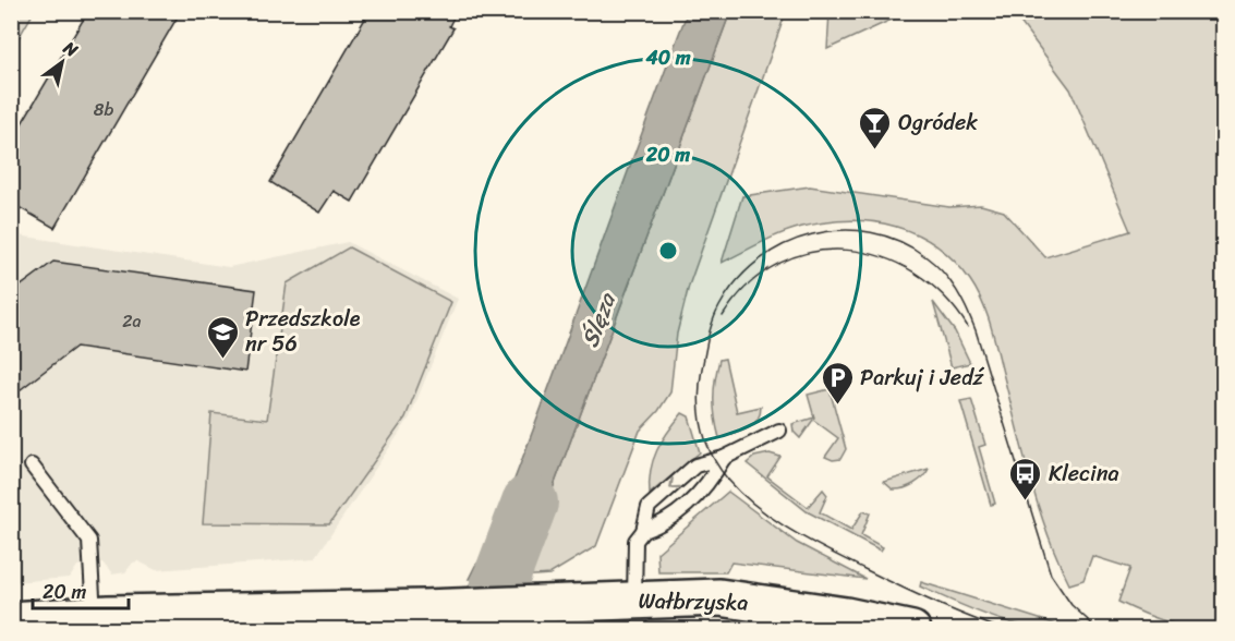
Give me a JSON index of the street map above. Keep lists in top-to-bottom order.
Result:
{
  "streets": {
    "street": ["Wałbrzyska"]
  },
  "water": ["Ślęza"],
  "places": {
    "bar": ["Ogródek"],
    "school or university": ["Przedszkole nr 56"],
    "parking": ["Parkuj i Jedź"],
    "bus stop": ["Klecina"]
  },
  "house_numbers": ["8b", "2a"],
  "scale_bar": "20 m",
  "north": "top right",
  "rings": ["40 m", "20 m"]
}
